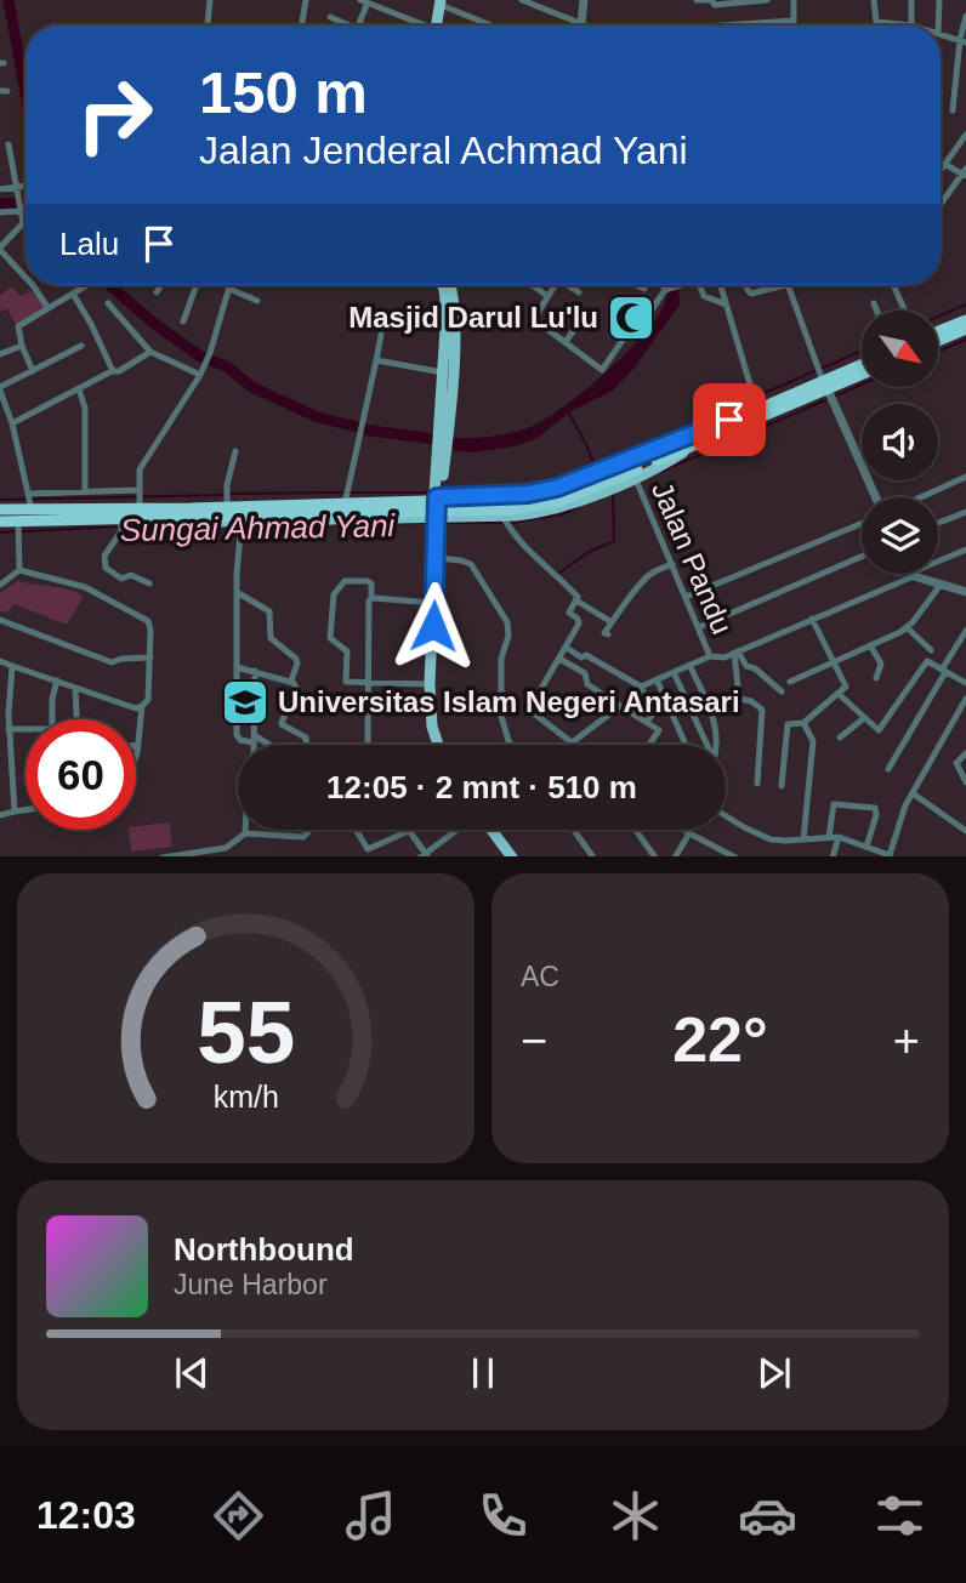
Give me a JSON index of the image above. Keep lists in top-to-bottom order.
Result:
{
  "streets": {
    "street": ["Jalan Pandu"]
  },
  "water": ["Sungai Ahmad Yani"],
  "places": {
    "mosque": ["Masjid Darul Lu'lu"],
    "school or university": ["Universitas Islam Negeri Antasari"]
  },
  "north": "bottom right",
  "page": {
    "turn": ["150 m", "Jalan Jenderal Achmad Yani"],
    "then": "Lalu",
    "limit": "60",
    "trip": "12:05 · 2 mnt · 510 m",
    "tile": "AC",
    "heat": ["−", "22°", "+"],
    "song": ["Northbound", "June Harbor"],
    "tabs": "12:03",
    "gauge": ["55", "km/h"]
  }
}
